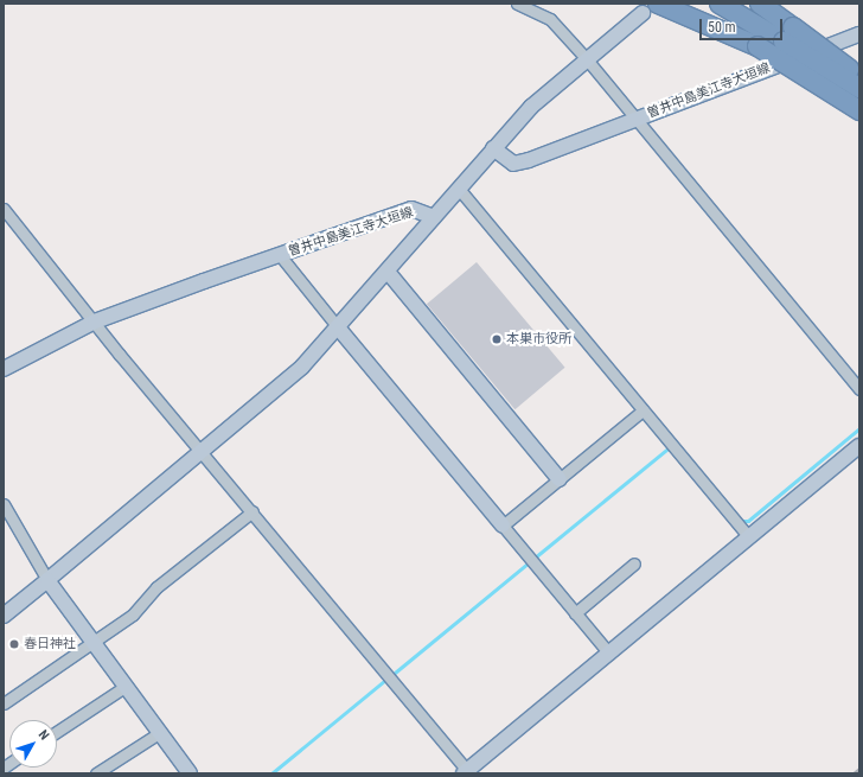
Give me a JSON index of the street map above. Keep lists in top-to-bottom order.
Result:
{
  "streets": {
    "street": ["曽井中島美江寺大垣線"]
  },
  "places": ["本巣市役所", "春日神社"],
  "scale_bar": "50 m",
  "north": "top right"
}
